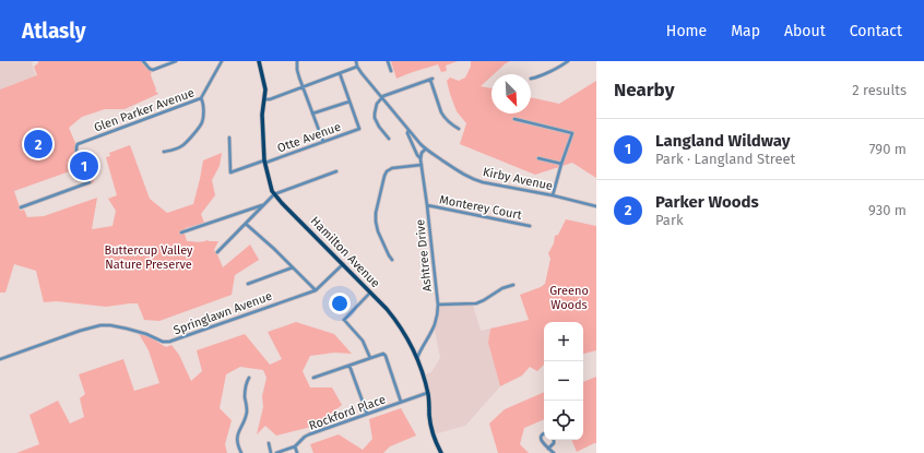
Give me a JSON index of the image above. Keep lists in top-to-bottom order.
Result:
{
  "streets": {
    "main road": ["Hamilton Avenue"],
    "street": [
      "Glen Parker Avenue",
      "Otte Avenue",
      "Kirby Avenue",
      "Monterey Court",
      "Ashtree Drive",
      "Springlawn Avenue",
      "Rockford Place"
    ]
  },
  "crossings": [
    ["Otte Avenue", "Hamilton Avenue"],
    ["Kirby Avenue", "Ashtree Drive"],
    ["Monterey Court", "Ashtree Drive"],
    ["Hamilton Avenue", "Ashtree Drive"],
    ["Hamilton Avenue", "Springlawn Avenue"],
    ["Hamilton Avenue", "Rockford Place"]
  ],
  "parks": ["Buttercup Valley Nature Preserve", "Greeno Woods"],
  "north": "bottom right",
  "page": {
    "header": "Atlasly",
    "nav": [
      "Home",
      "Map",
      "About",
      "Contact"
    ],
    "heading": ["Nearby", "2 results"],
    "list": [
      {
        "mark": "1",
        "name": "Langland Wildway",
        "note": "Park · Langland Street",
        "value": "790 m"
      },
      {
        "mark": "2",
        "name": "Parker Woods",
        "note": "Park",
        "value": "930 m"
      }
    ],
    "pins": ["2", "1"],
    "map_buttons": ["+", "−"]
  }
}
